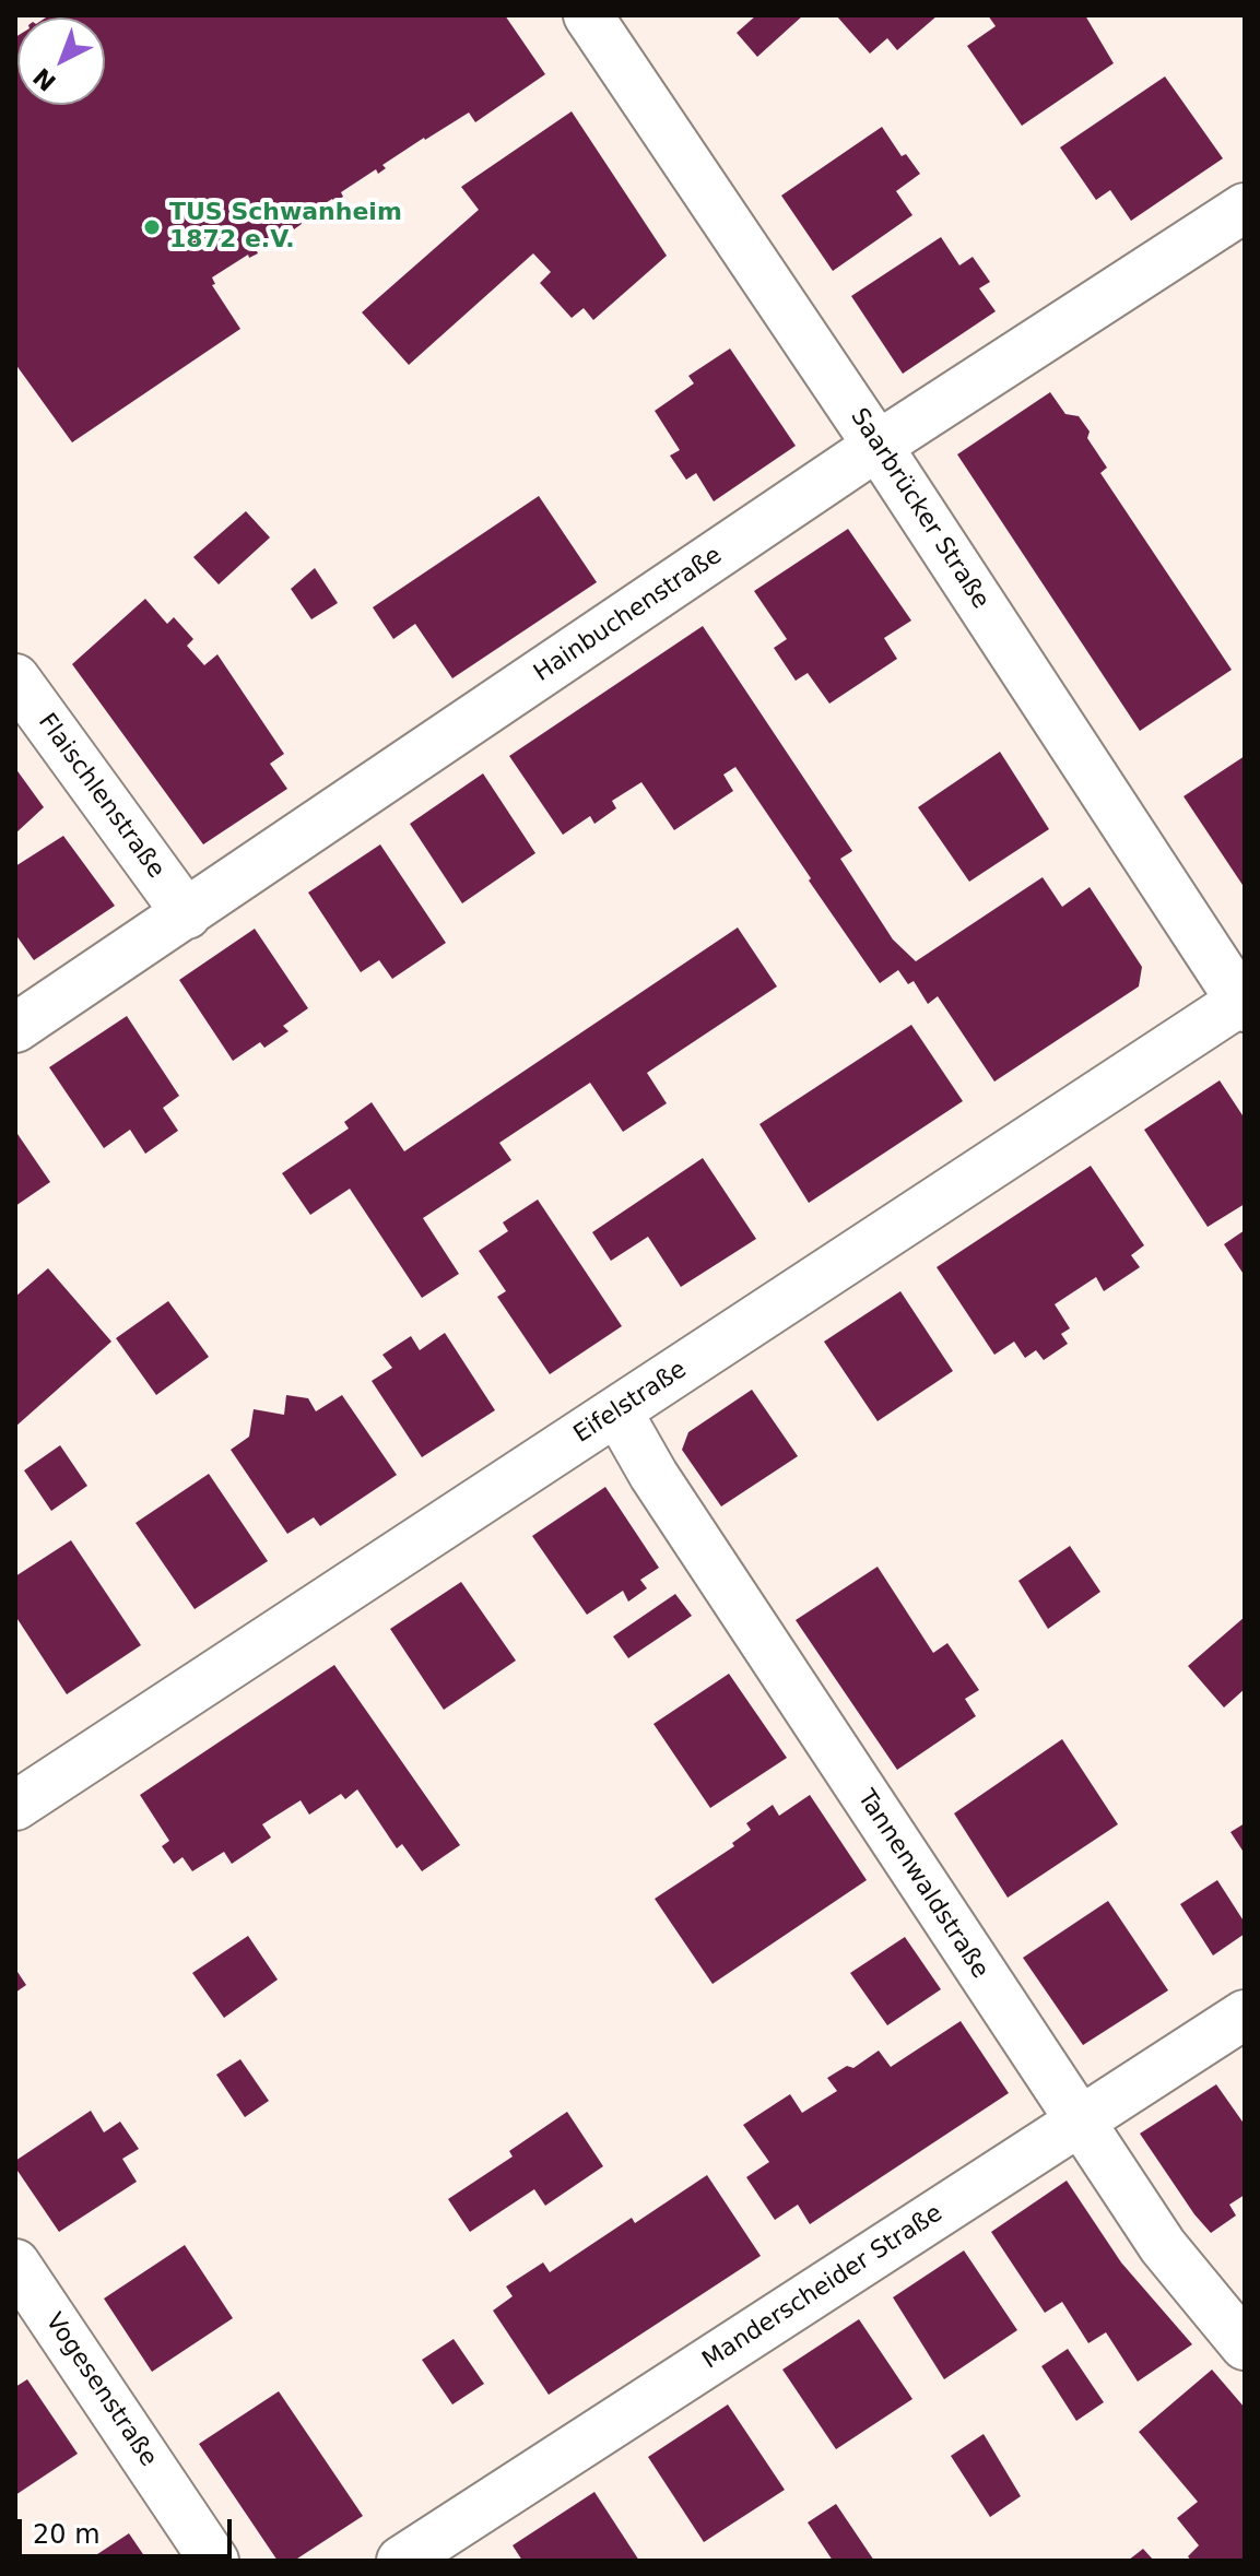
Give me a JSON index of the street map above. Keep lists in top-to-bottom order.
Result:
{
  "streets": {
    "street": [
      "Saarbrücker Straße",
      "Hainbuchenstraße",
      "Flaischlenstraße",
      "Eifelstraße",
      "Tannenwaldstraße",
      "Manderscheider Straße",
      "Vogesenstraße"
    ]
  },
  "crossings": [
    ["Saarbrücker Straße", "Hainbuchenstraße"],
    ["Saarbrücker Straße", "Eifelstraße"],
    ["Hainbuchenstraße", "Flaischlenstraße"],
    ["Eifelstraße", "Tannenwaldstraße"],
    ["Tannenwaldstraße", "Manderscheider Straße"]
  ],
  "places": ["TUS Schwanheim 1872 e.V."],
  "scale_bar": "20 m",
  "north": "bottom left"
}
